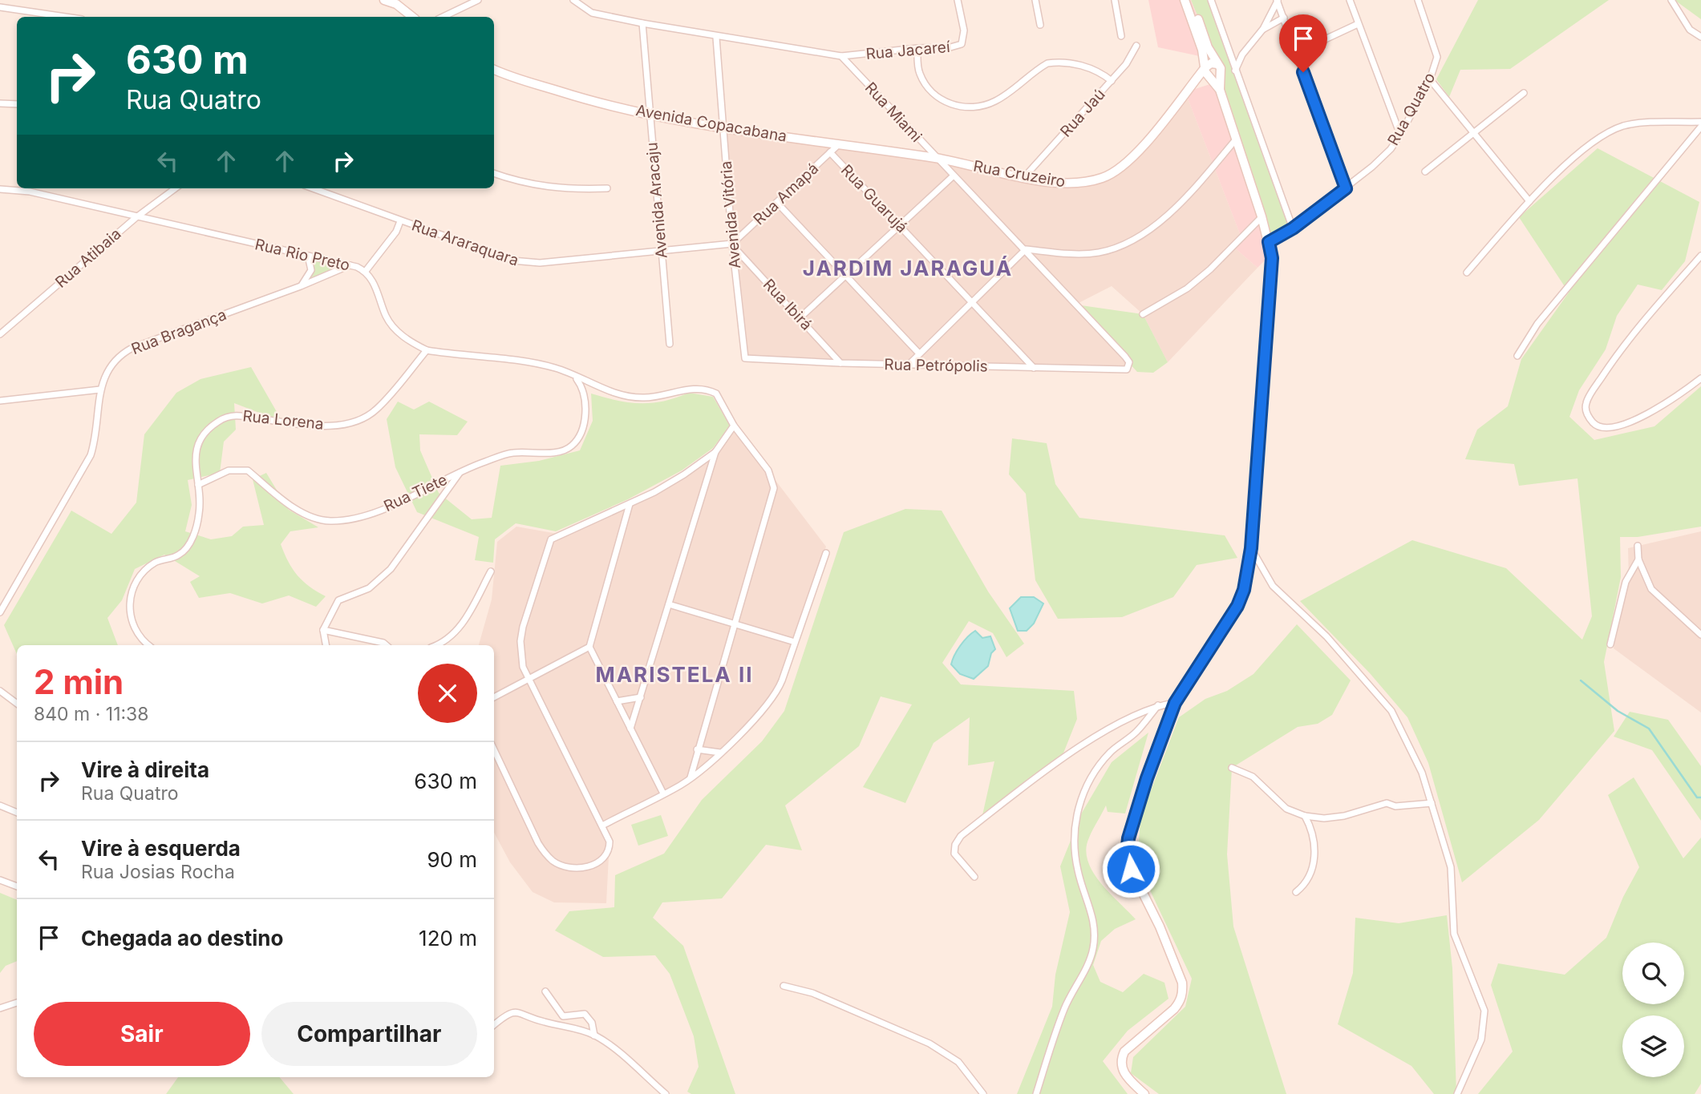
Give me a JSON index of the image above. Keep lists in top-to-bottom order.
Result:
{
  "streets": {
    "main road": ["Avenida Copacabana", "Rua Cruzeiro"],
    "street": [
      "Rua Jacareí",
      "Rua Quatro",
      "Rua Miami",
      "Rua Jaú",
      "Rua Amapá",
      "Rua Guarujá",
      "Avenida Aracaju",
      "Avenida Vitória",
      "Rua Araraquara",
      "Rua Rio Preto",
      "Rua Atibaia",
      "Rua Ibirá",
      "Rua Bragança",
      "Rua Petrópolis",
      "Rua Lorena",
      "Rua Tiete"
    ]
  },
  "crossings": [
    ["Rua Jacareí", "Rua Miami"],
    ["Rua Miami", "Avenida Copacabana"],
    ["Rua Miami", "Rua Cruzeiro"],
    ["Rua Miami", "Rua Petrópolis"],
    ["Rua Jaú", "Rua Cruzeiro"],
    ["Avenida Copacabana", "Rua Cruzeiro"],
    ["Avenida Copacabana", "Rua Amapá"],
    ["Avenida Copacabana", "Avenida Aracaju"],
    ["Avenida Copacabana", "Avenida Vitória"],
    ["Rua Amapá", "Rua Guarujá"],
    ["Rua Amapá", "Avenida Vitória"],
    ["Rua Amapá", "Rua Araraquara"],
    ["Rua Amapá", "Rua Ibirá"],
    ["Rua Guarujá", "Rua Petrópolis"],
    ["Avenida Aracaju", "Rua Araraquara"],
    ["Avenida Vitória", "Rua Araraquara"],
    ["Avenida Vitória", "Rua Ibirá"],
    ["Avenida Vitória", "Rua Petrópolis"],
    ["Rua Araraquara", "Rua Ibirá"],
    ["Rua Rio Preto", "Rua Atibaia"],
    ["Rua Rio Preto", "Rua Bragança"],
    ["Rua Rio Preto", "Rua Lorena"],
    ["Rua Rio Preto", "Rua Tiete"],
    ["Rua Ibirá", "Rua Petrópolis"],
    ["Rua Lorena", "Rua Tiete"]
  ],
  "districts": ["JARDIM JARAGUÁ", "MARISTELA II"],
  "page": {
    "turn": ["630 m", "Rua Quatro"],
    "heading": ["2 min", "840 m · 11:38"],
    "list": [
      {
        "name": "Vire à direita",
        "note": "Rua Quatro",
        "value": "630 m"
      },
      {
        "name": "Vire à esquerda",
        "note": "Rua Josias Rocha",
        "value": "90 m"
      },
      {
        "name": "Chegada ao destino",
        "value": "120 m"
      }
    ],
    "buttons": ["Sair", "Compartilhar"]
  }
}
